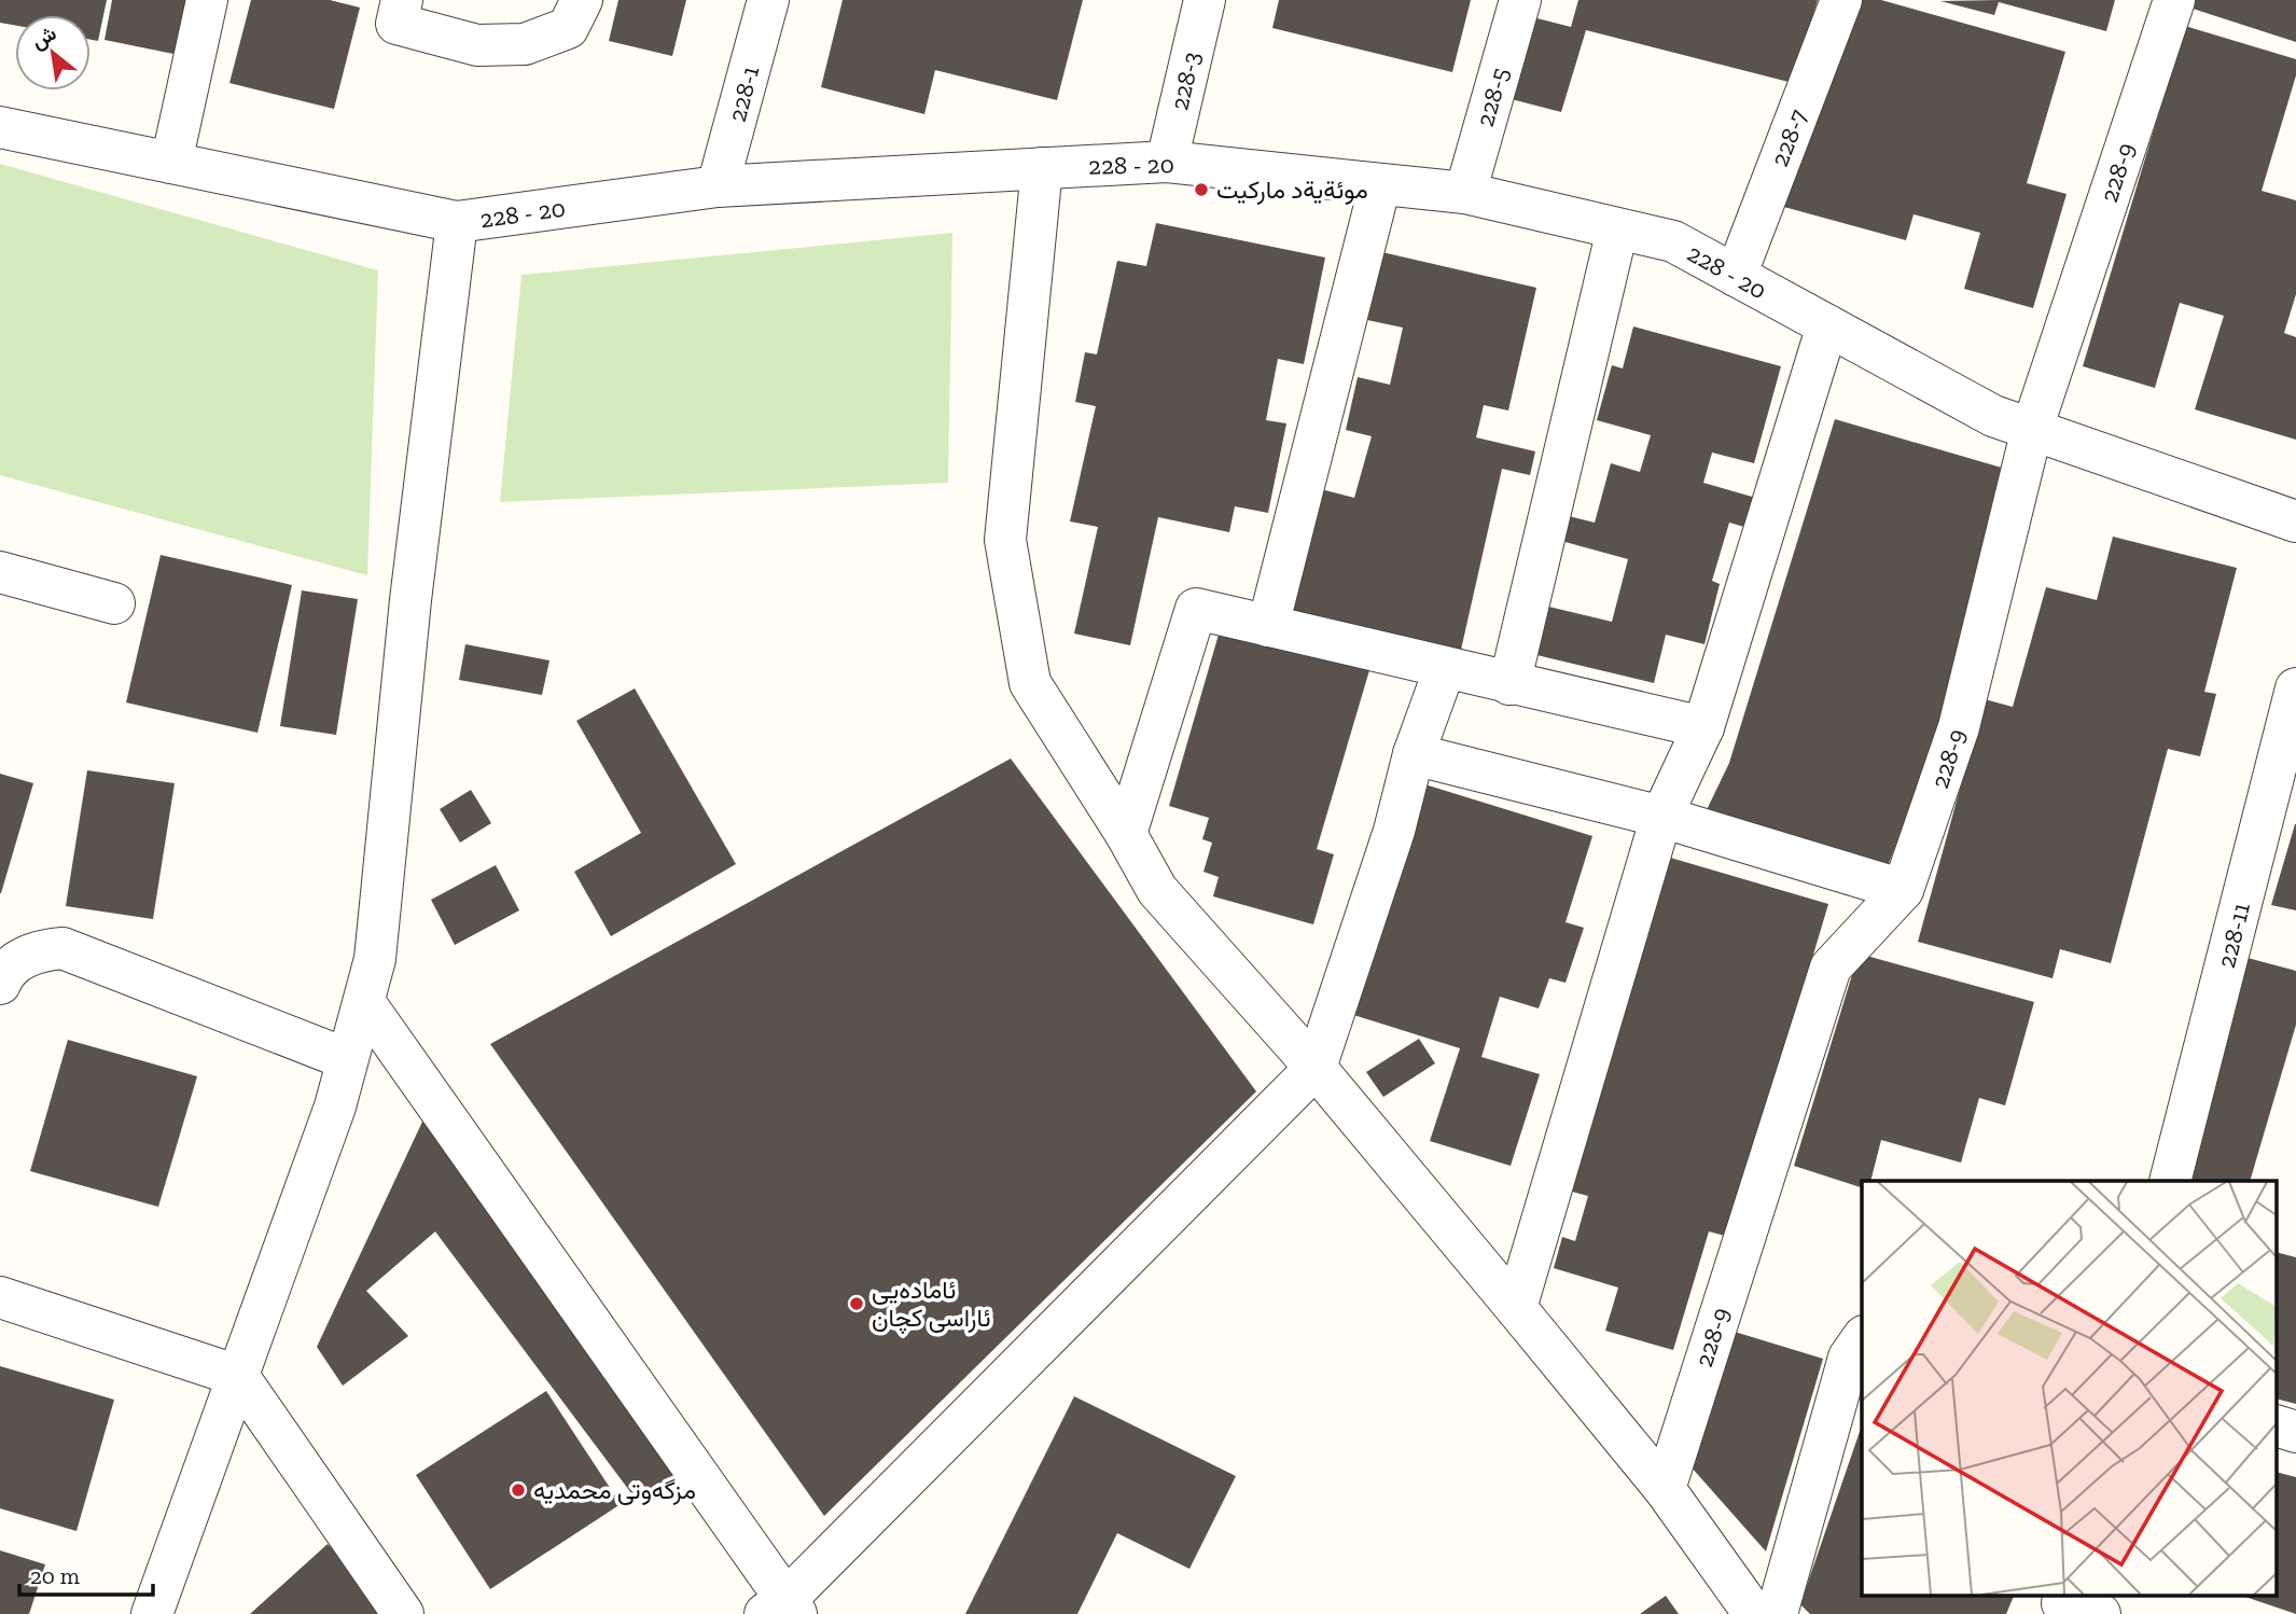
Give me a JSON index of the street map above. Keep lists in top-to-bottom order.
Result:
{
  "streets": {
    "street": [
      "228-3",
      "228-1",
      "228-5",
      "228-7",
      "228 - 20",
      "228-9",
      "228-11"
    ]
  },
  "crossings": [
    ["228-3", "228 - 20"],
    ["228-1", "228 - 20"],
    ["228-5", "228 - 20"],
    ["228-7", "228 - 20"],
    ["228 - 20", "228-9"]
  ],
  "places": ["موئةيةد ماركيت", "ئامادەیی ئاراسی کچان", "مزگەوتی محمدیە"],
  "scale_bar": "20 m",
  "north": "top left"
}
